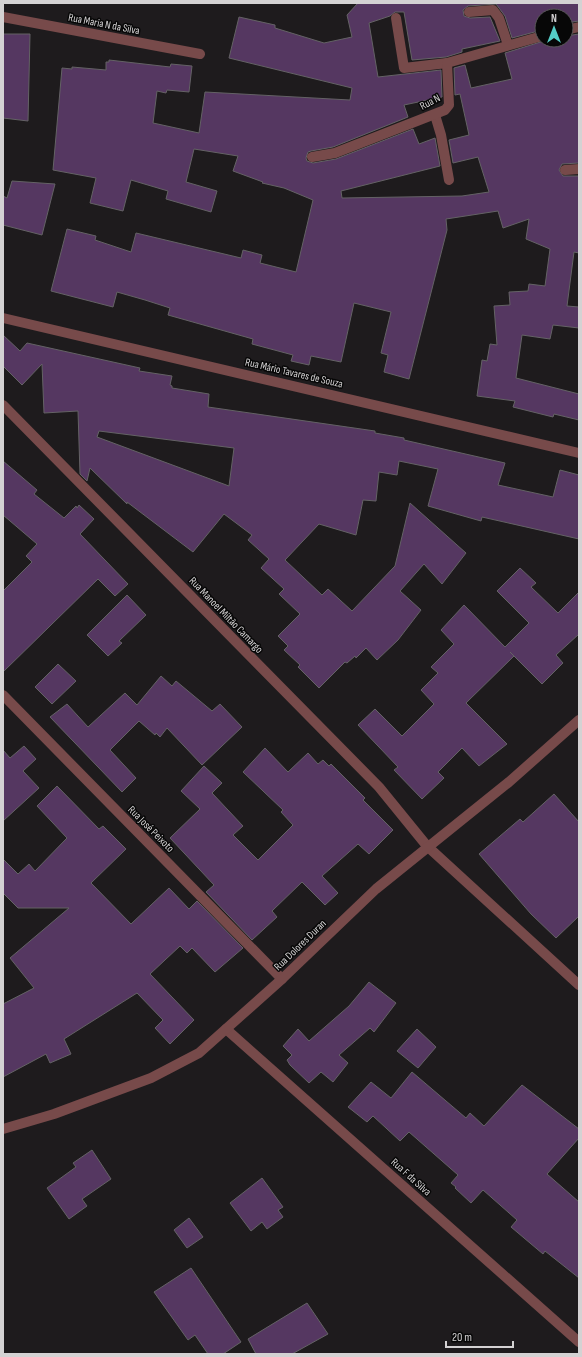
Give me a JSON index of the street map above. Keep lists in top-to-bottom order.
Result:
{
  "streets": {
    "street": [
      "Rua Maria N da Silva",
      "Rua N",
      "Rua Mário Tavares de Souza",
      "Rua Manoel Miltão Camargo",
      "Rua José Peixoto",
      "Rua Dolores Duran",
      "Rua F da Silva"
    ]
  },
  "crossings": [
    ["Rua Manoel Miltão Camargo", "Rua Dolores Duran"],
    ["Rua José Peixoto", "Rua Dolores Duran"],
    ["Rua Dolores Duran", "Rua F da Silva"]
  ],
  "scale_bar": "20 m",
  "north": "top"
}
